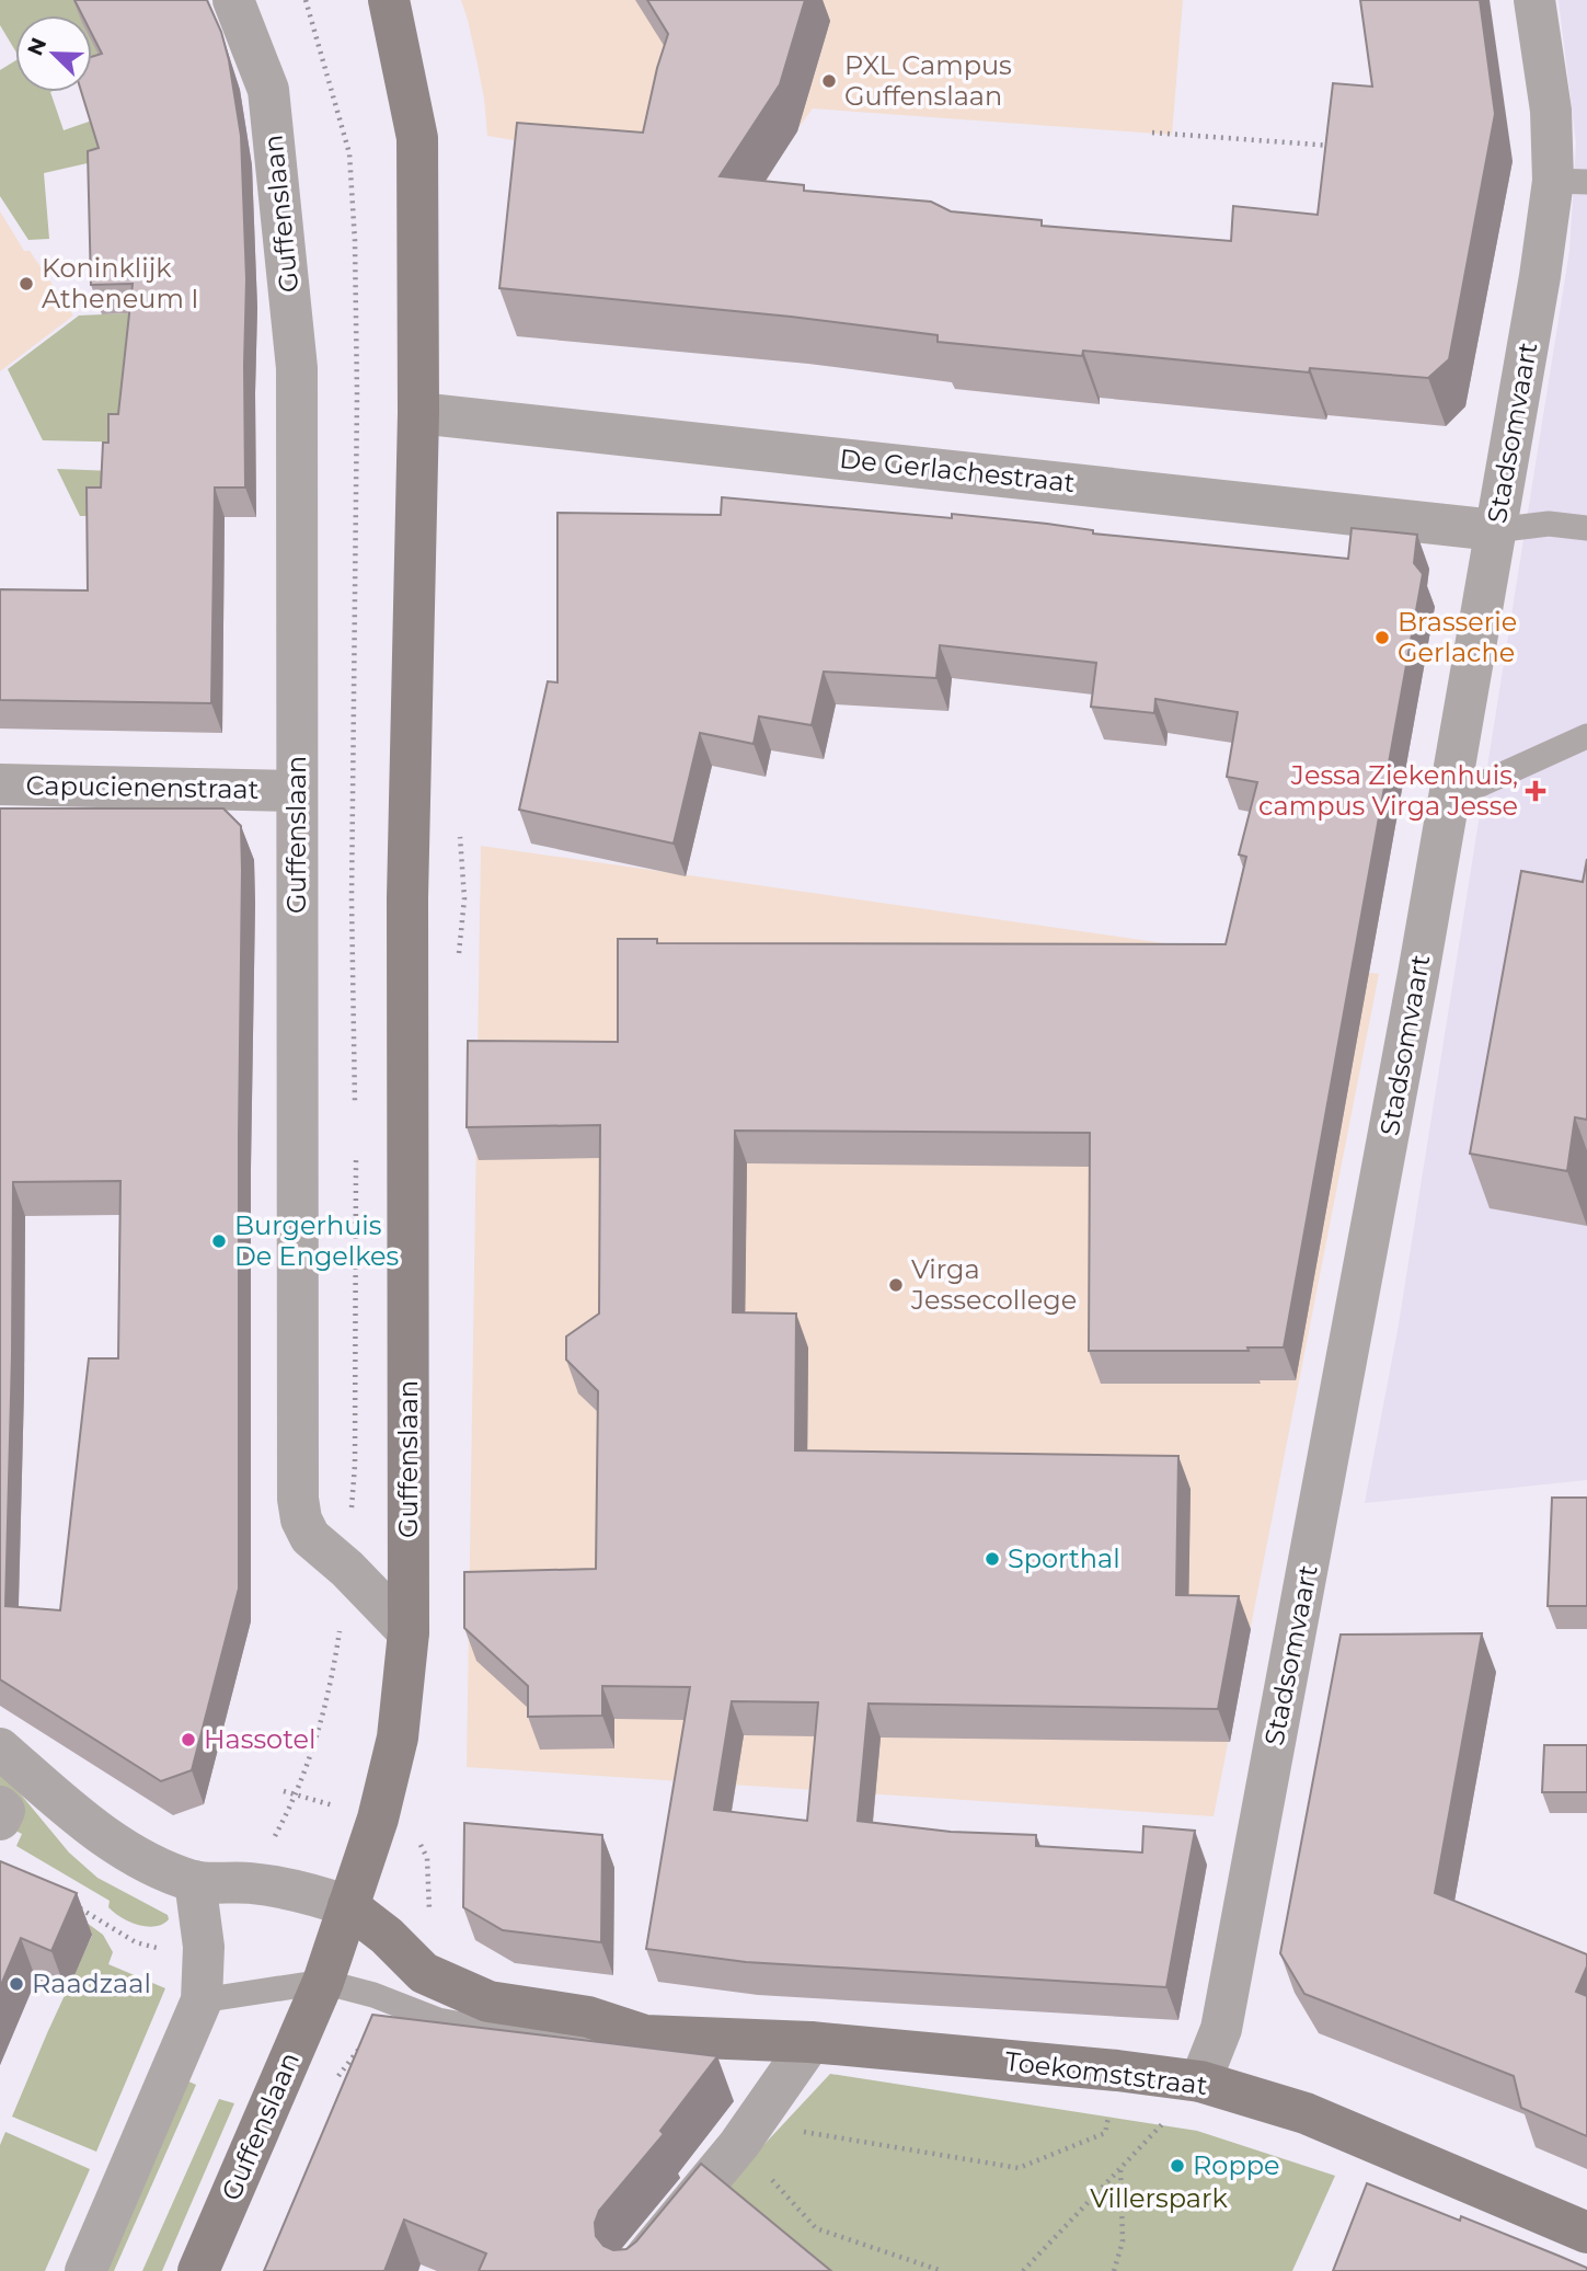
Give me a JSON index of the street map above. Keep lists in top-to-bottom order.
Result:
{
  "streets": {
    "main road": ["Guffenslaan", "Toekomststraat"],
    "street": ["Stadsomvaart", "De Gerlachestraat", "Capucienenstraat"]
  },
  "crossings": [
    ["Guffenslaan", "De Gerlachestraat"],
    ["Guffenslaan", "Capucienenstraat"],
    ["Guffenslaan", "Toekomststraat"],
    ["Stadsomvaart", "De Gerlachestraat"],
    ["Stadsomvaart", "Toekomststraat"]
  ],
  "parks": ["Villerspark"],
  "places": {
    "other": [
      "PXL Campus Guffenslaan",
      "Koninklijk Atheneum I",
      "Brasserie Gerlache",
      "Burgerhuis De Engelkes",
      "Virga Jessecollege",
      "Sporthal",
      "Hassotel",
      "Raadzaal",
      "Roppe"
    ],
    "health": ["Jessa Ziekenhuis, campus Virga Jesse"]
  },
  "north": "top left"
}
